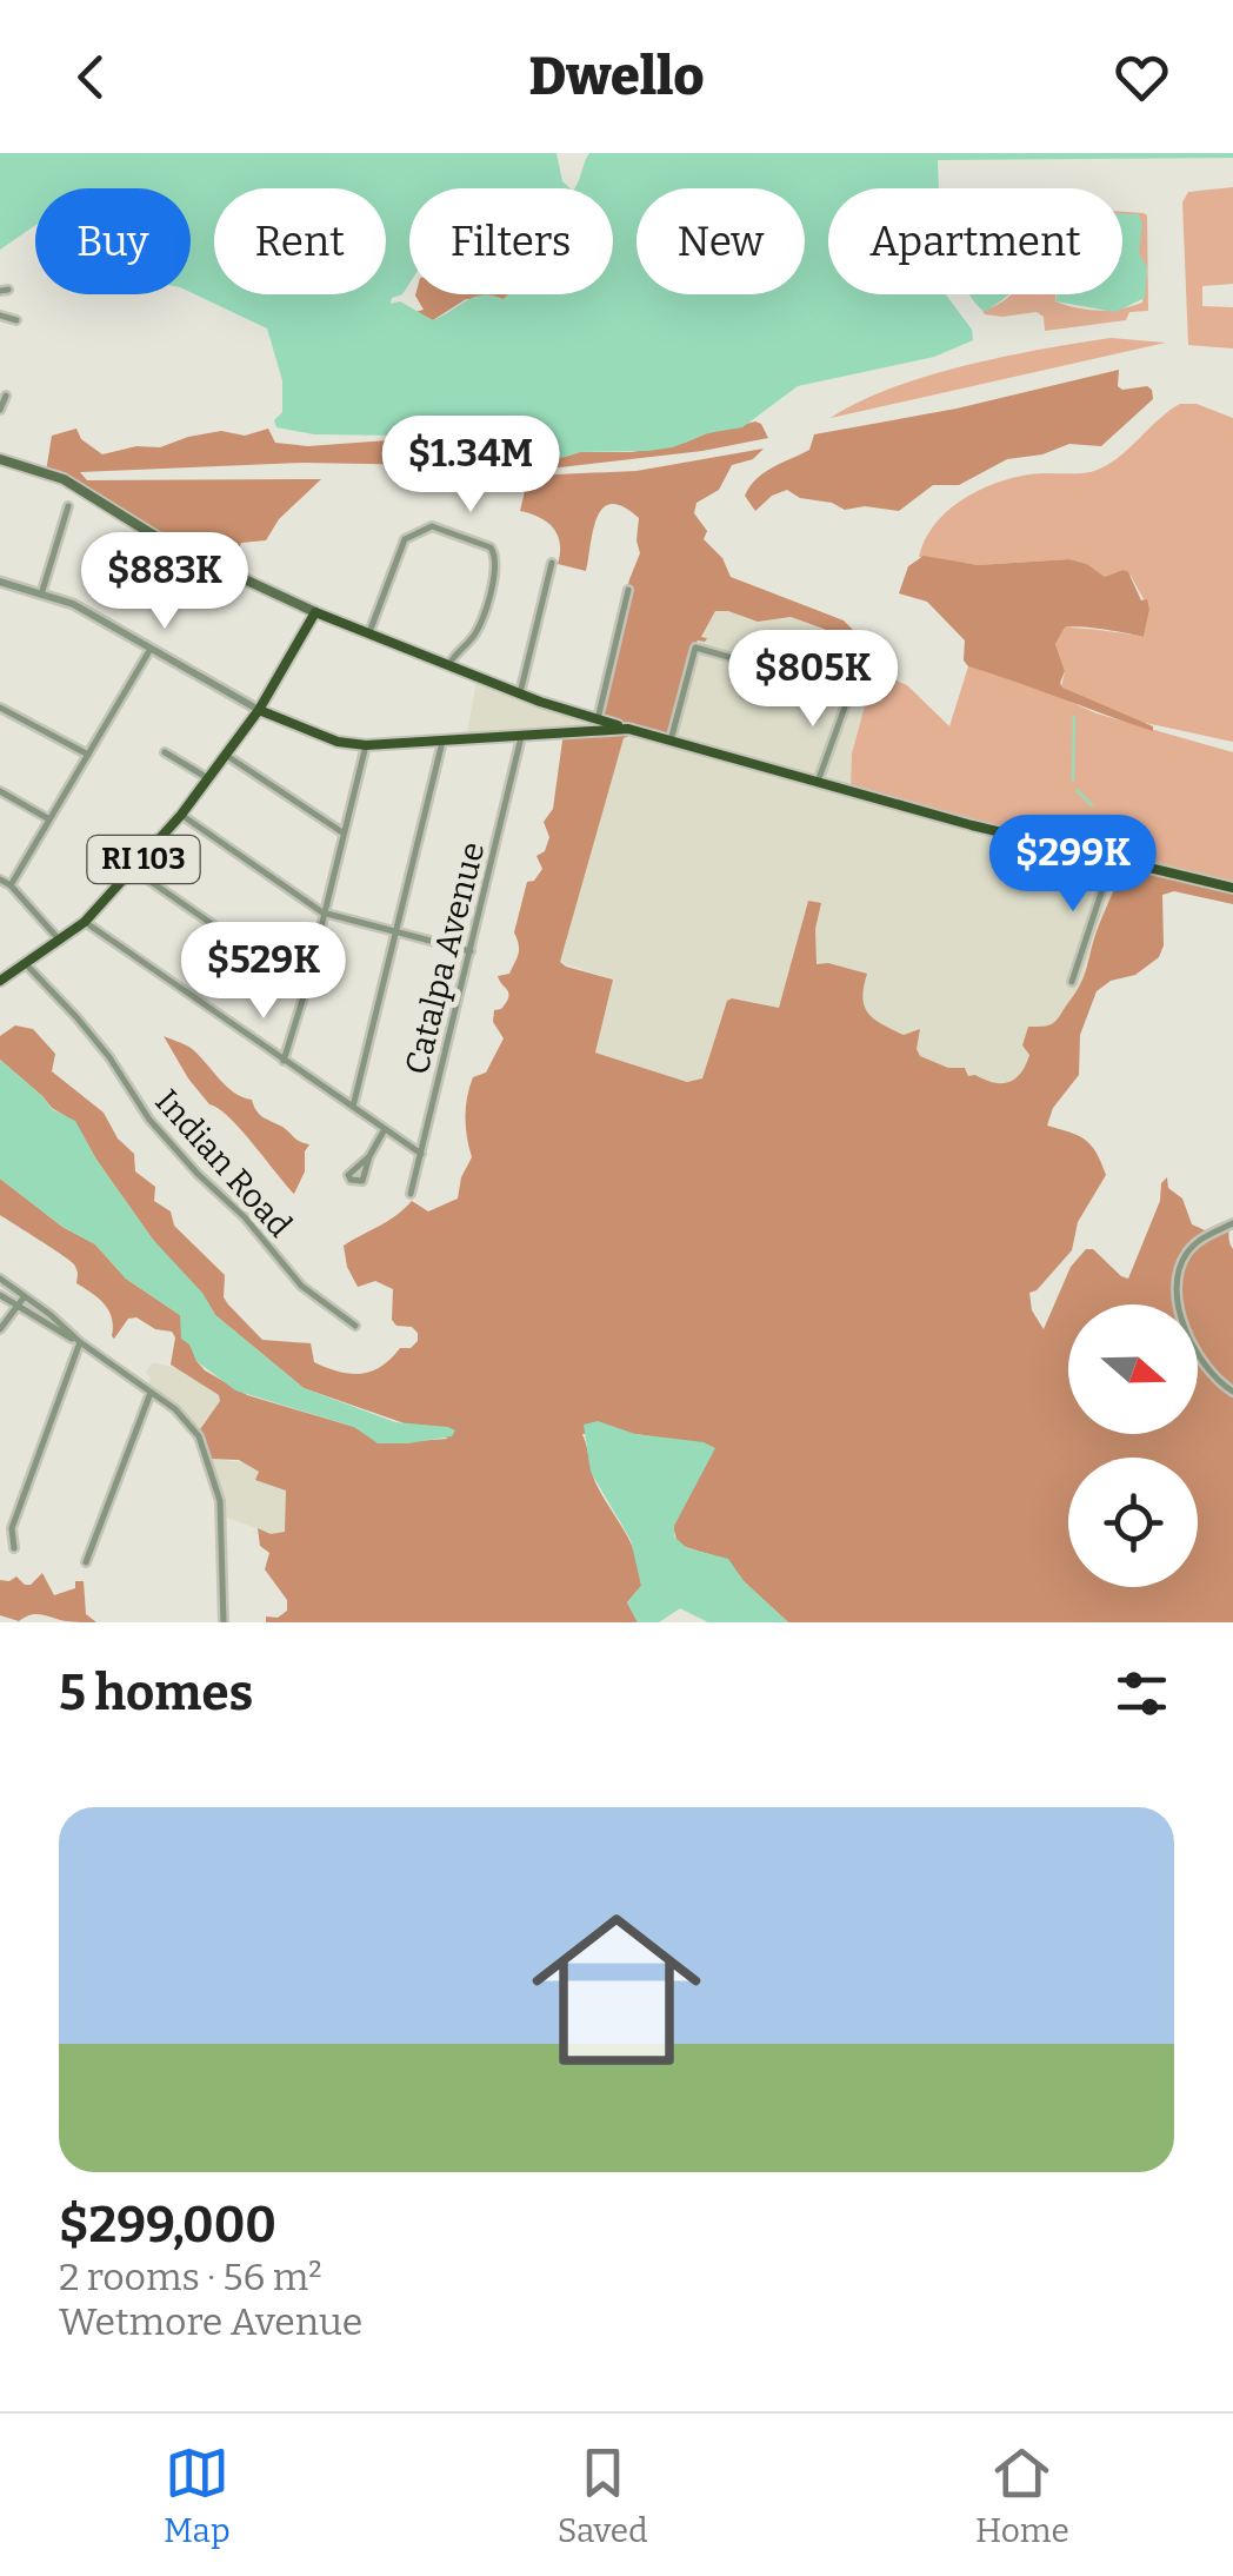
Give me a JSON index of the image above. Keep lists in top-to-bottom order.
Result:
{
  "streets": {
    "main road": ["RI 103"],
    "street": ["Catalpa Avenue", "Indian Road"]
  },
  "crossings": [
    ["RI 103", "Indian Road"]
  ],
  "north": "right",
  "page": {
    "header": "Dwello",
    "chip": [
      "Buy",
      "Rent",
      "Filters",
      "New",
      "Apartment"
    ],
    "price": [
      "$1.34M",
      "$883K",
      "$805K",
      "$299K",
      "$529K"
    ],
    "heading": "5 homes",
    "list": [
      {
        "name": "$299,000",
        "note": "2 rooms · 56 m² · Wetmore Avenue"
      }
    ],
    "tabs": ["Map", "Saved", "Home"]
  }
}
